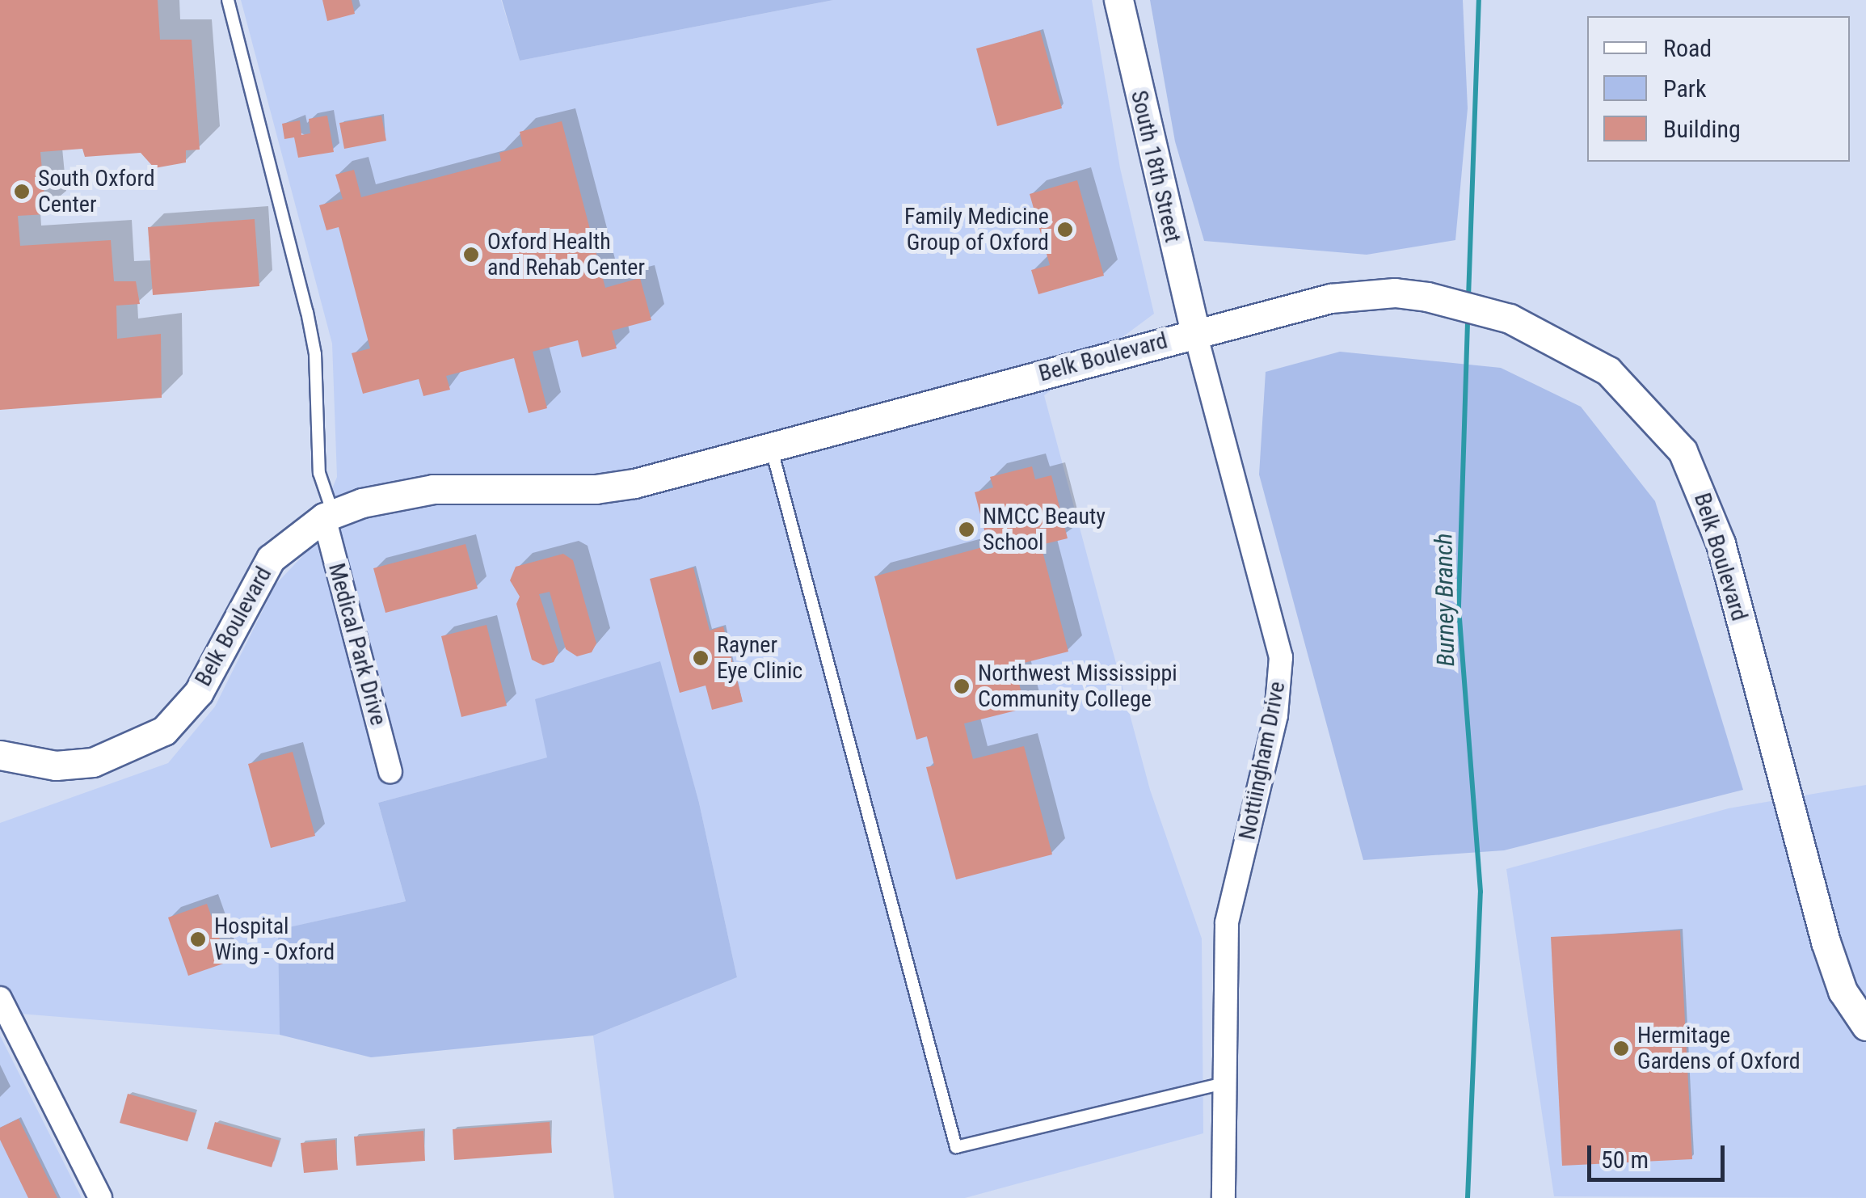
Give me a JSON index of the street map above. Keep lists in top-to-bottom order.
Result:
{
  "streets": {
    "street": [
      "South 18th Street",
      "Belk Boulevard",
      "Medical Park Drive",
      "Nottiingham Drive"
    ]
  },
  "crossings": [
    ["South 18th Street", "Belk Boulevard"],
    ["South 18th Street", "Nottiingham Drive"],
    ["Belk Boulevard", "Medical Park Drive"],
    ["Belk Boulevard", "Nottiingham Drive"]
  ],
  "water": ["Burney Branch"],
  "places": [
    "South Oxford Center",
    "Family Medicine Group of Oxford",
    "Oxford Health and Rehab Center",
    "NMCC Beauty School",
    "Rayner Eye Clinic",
    "Northwest Mississippi Community College",
    "Hospital Wing - Oxford",
    "Hermitage Gardens of Oxford"
  ],
  "legend": ["Road", "Park", "Building"],
  "scale_bar": "50 m"
}
